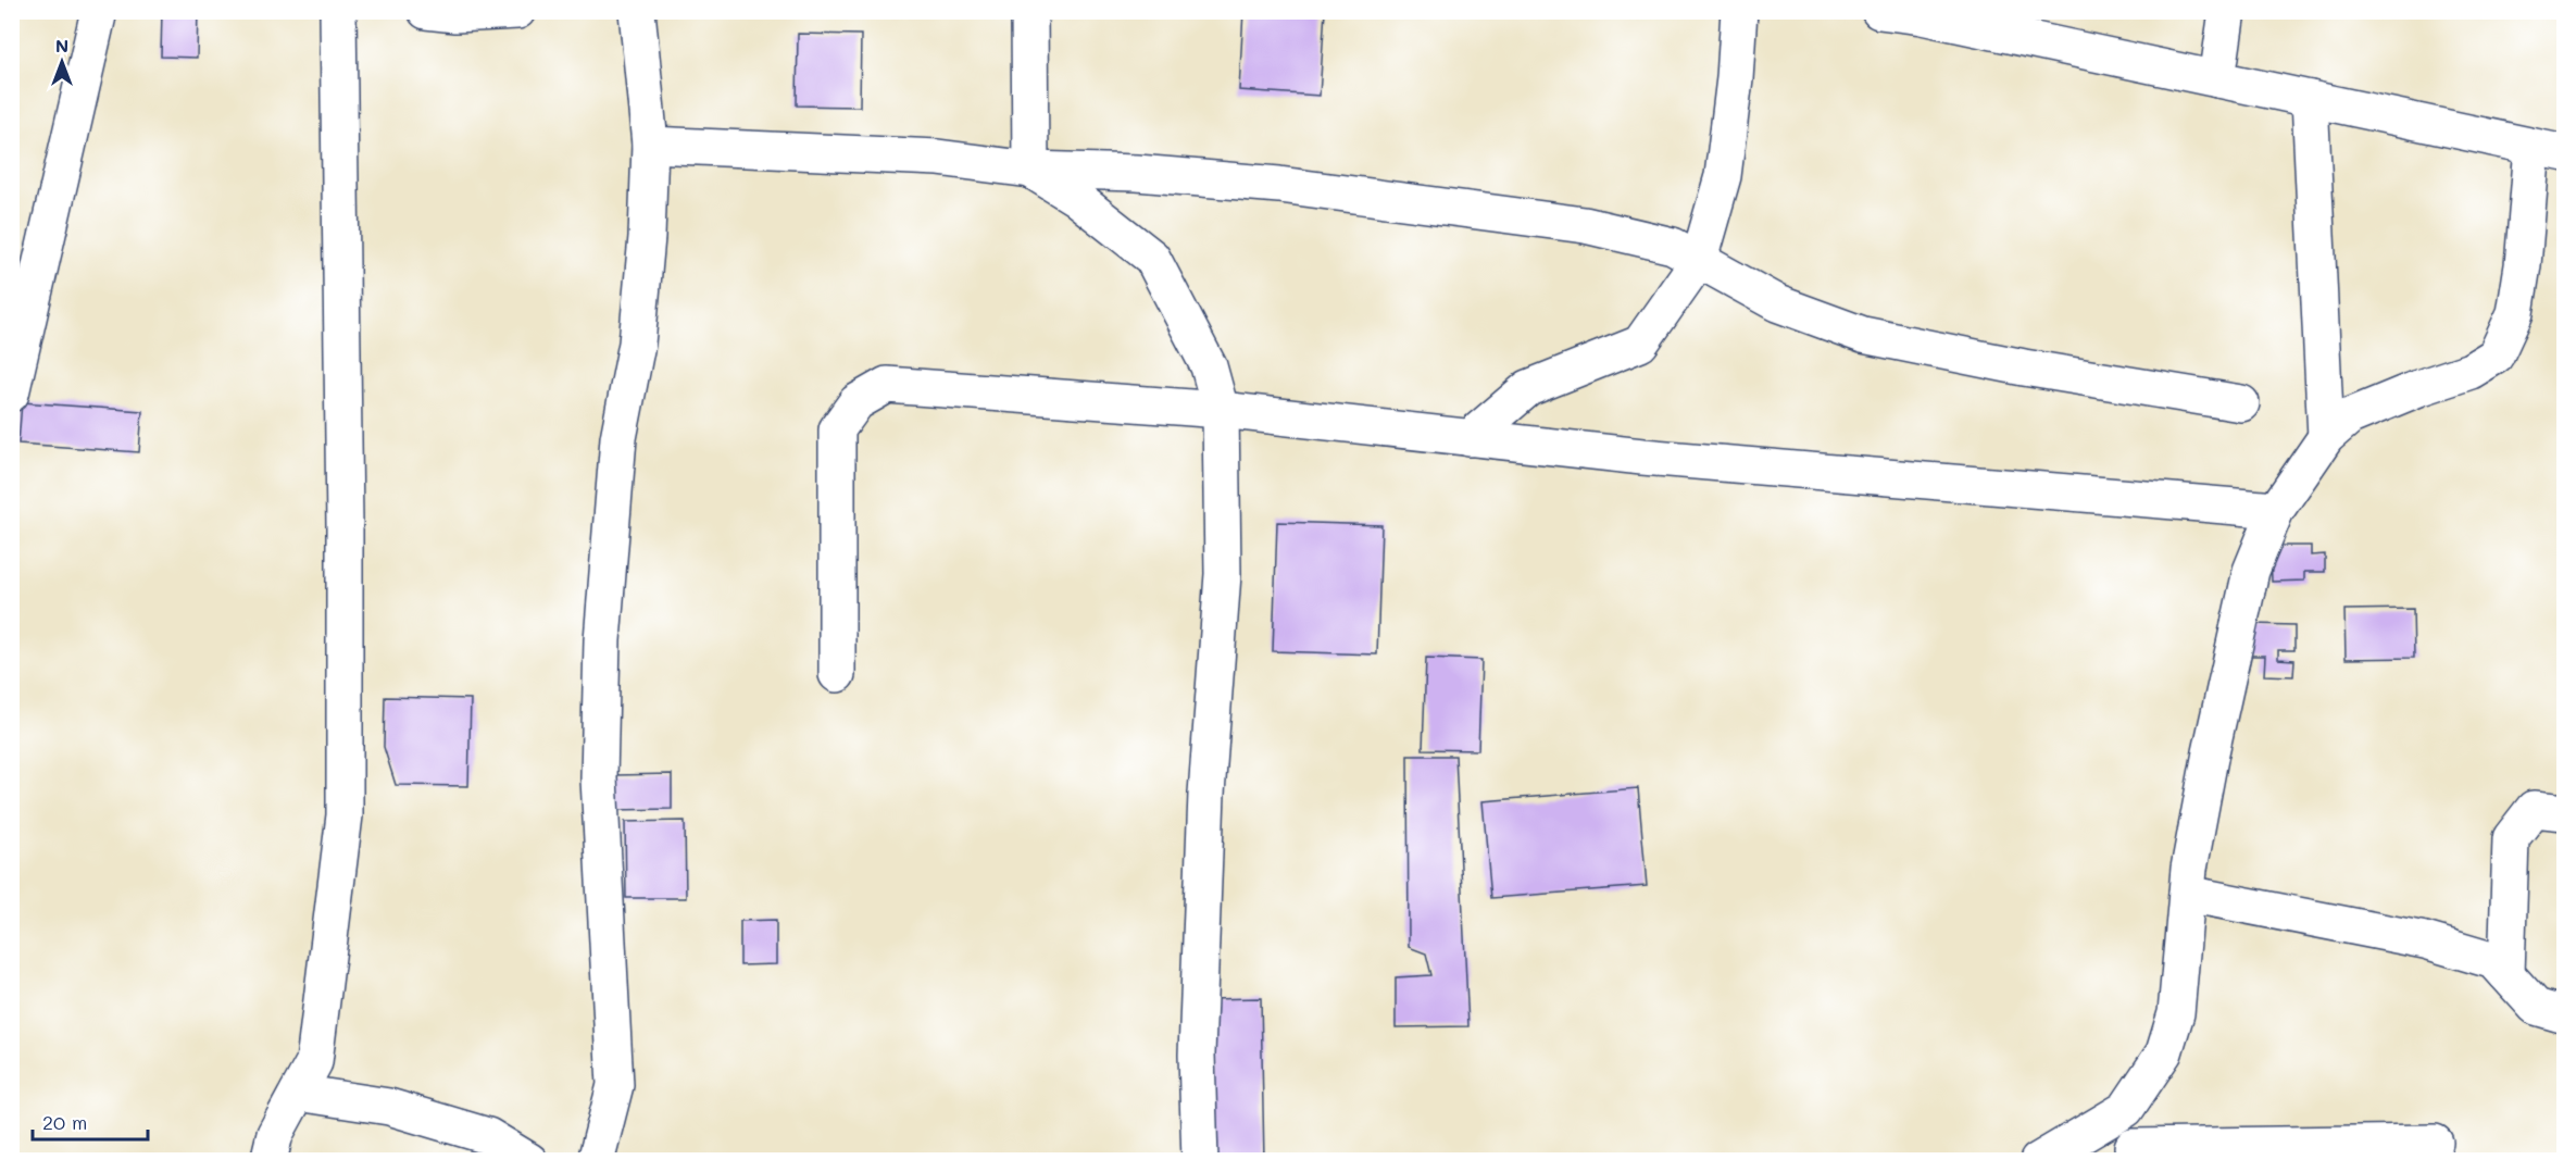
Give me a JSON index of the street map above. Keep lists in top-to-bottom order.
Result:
{
  "scale_bar": "20 m",
  "north": "top"
}
